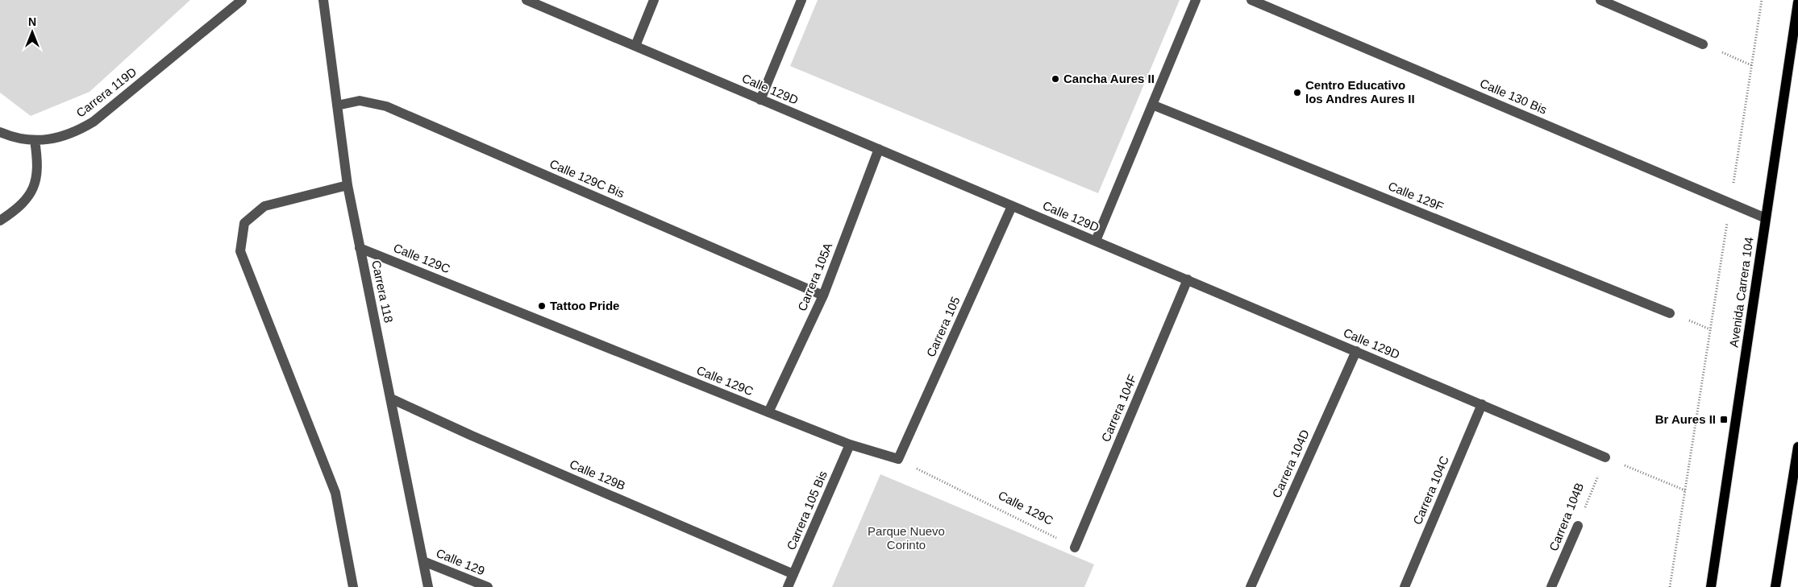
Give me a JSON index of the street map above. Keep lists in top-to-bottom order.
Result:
{
  "streets": {
    "main road": ["Avenida Carrera 104"],
    "street": [
      "Calle 129D",
      "Carrera 119D",
      "Calle 130 Bis",
      "Calle 129C Bis",
      "Calle 129F",
      "Calle 129C",
      "Carrera 105A",
      "Carrera 118",
      "Carrera 105",
      "Carrera 104F",
      "Carrera 104D",
      "Calle 129B",
      "Carrera 104C",
      "Carrera 105 Bis",
      "Carrera 104B",
      "Calle 129"
    ]
  },
  "crossings": [
    ["Calle 129D", "Carrera 105A"],
    ["Calle 129D", "Carrera 105"],
    ["Calle 129D", "Carrera 104F"],
    ["Calle 129D", "Carrera 104D"],
    ["Calle 129D", "Carrera 104C"],
    ["Calle 129D", "Carrera 104B"],
    ["Calle 130 Bis", "Avenida Carrera 104"],
    ["Calle 129C Bis", "Carrera 105A"],
    ["Calle 129C Bis", "Carrera 118"],
    ["Calle 129C", "Carrera 105A"],
    ["Calle 129C", "Carrera 118"],
    ["Calle 129C", "Carrera 105"],
    ["Calle 129C", "Carrera 104F"],
    ["Calle 129C", "Carrera 105 Bis"],
    ["Carrera 118", "Calle 129B"],
    ["Carrera 118", "Calle 129"],
    ["Calle 129B", "Carrera 105 Bis"]
  ],
  "parks": ["Parque Nuevo Corinto"],
  "places": {
    "other": ["Cancha Aures II", "Centro Educativo los Andres Aures II", "Tattoo Pride"],
    "transit": ["Br Aures II"]
  },
  "north": "top"
}
